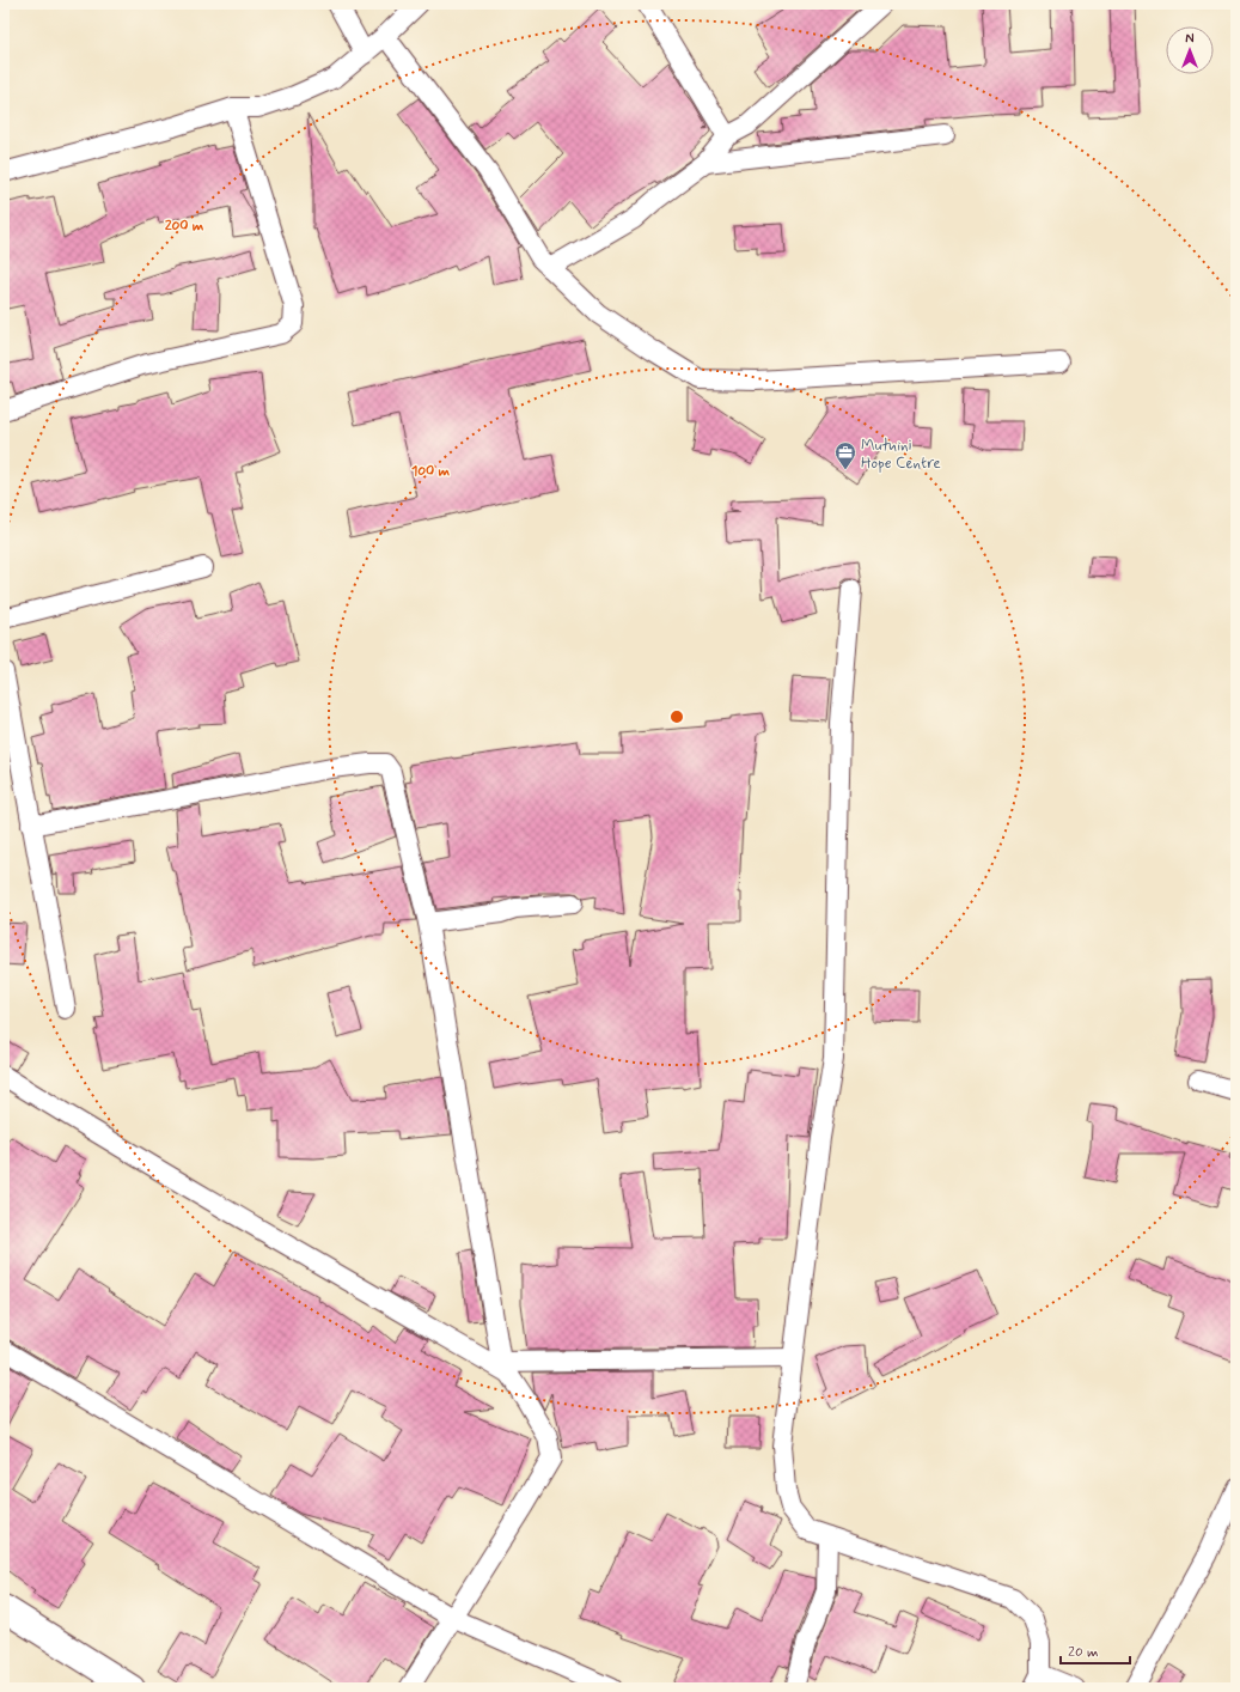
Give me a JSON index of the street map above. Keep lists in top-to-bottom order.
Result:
{
  "places": {
    "office": ["Mutuini Hope Centre"]
  },
  "scale_bar": "20 m",
  "north": "top",
  "rings": ["200 m", "100 m"]
}
